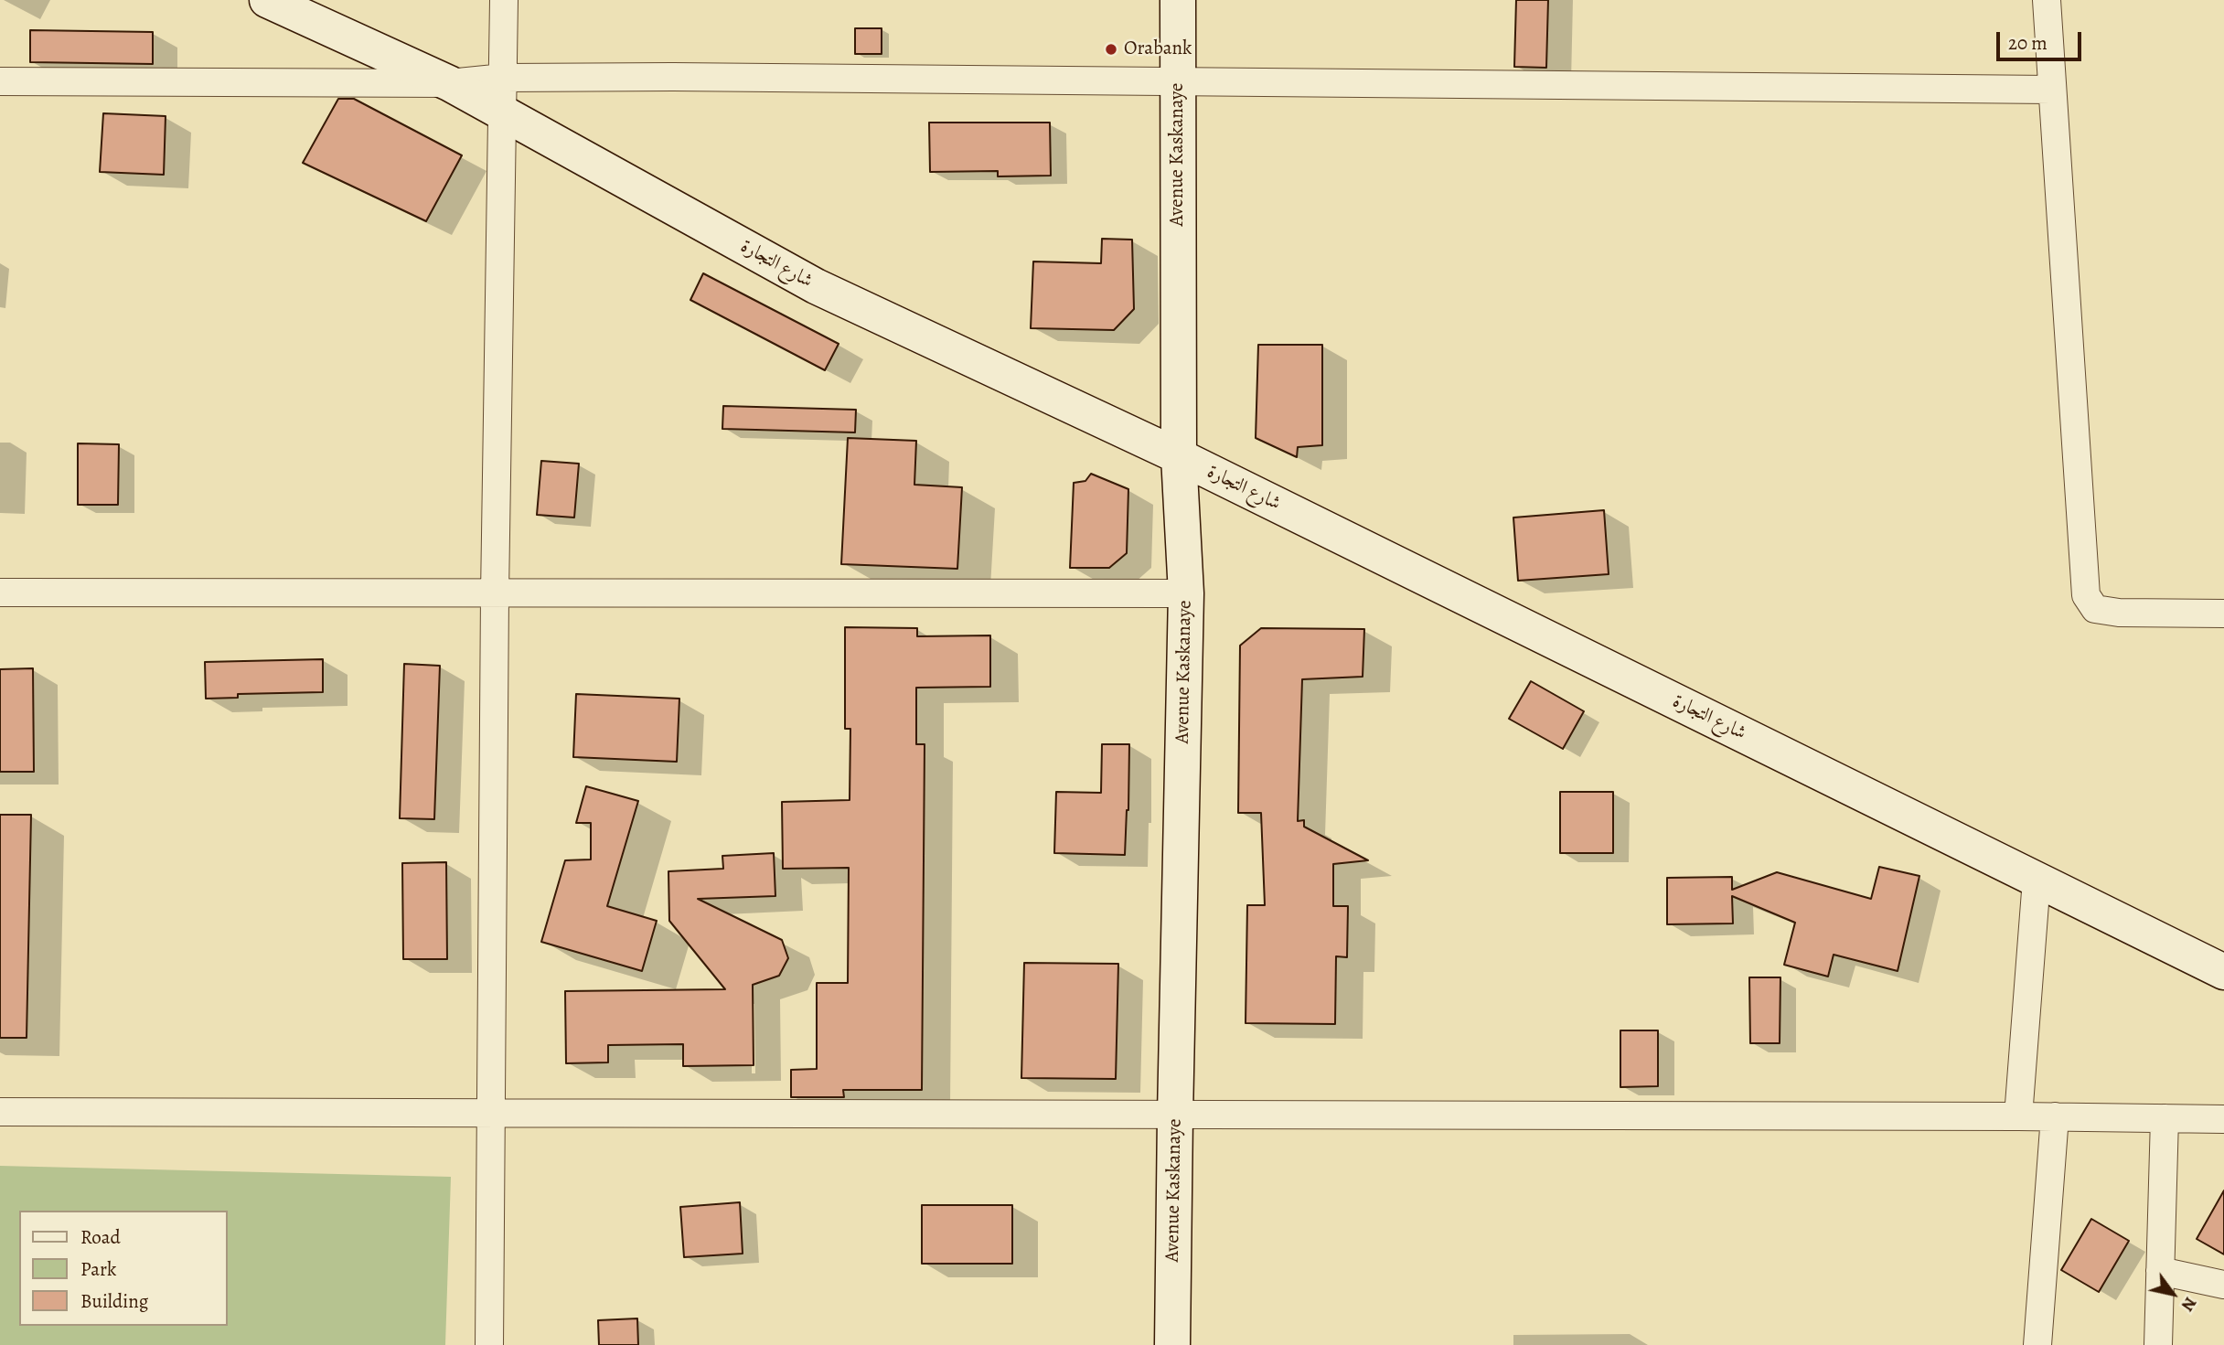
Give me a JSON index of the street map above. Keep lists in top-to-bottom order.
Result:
{
  "streets": {
    "street": ["Avenue Kaskanaye", "شارع التجارة"]
  },
  "crossings": [
    ["Avenue Kaskanaye", "شارع التجارة"]
  ],
  "places": ["Orabank"],
  "legend": ["Road", "Park", "Building"],
  "scale_bar": "20 m",
  "north": "bottom right"
}
